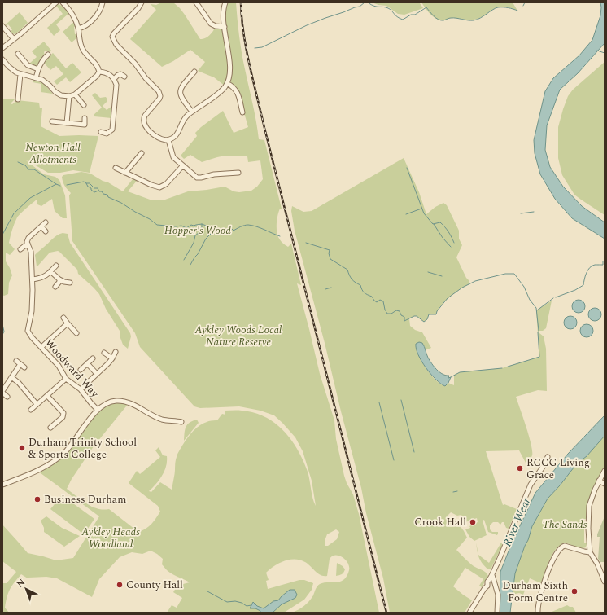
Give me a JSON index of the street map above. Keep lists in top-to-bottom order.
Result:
{
  "streets": {
    "street": ["Woodward Way"]
  },
  "water": ["River Wear"],
  "parks": [
    "Newton Hall Allotments",
    "Hopper's Wood",
    "Aykley Woods Local Nature Reserve",
    "The Sands",
    "Aykley Heads Woodland"
  ],
  "places": [
    "Durham Trinity School & Sports College",
    "RCCG Living Grace",
    "Business Durham",
    "Crook Hall",
    "County Hall",
    "Durham Sixth Form Centre"
  ],
  "north": "top left"
}
